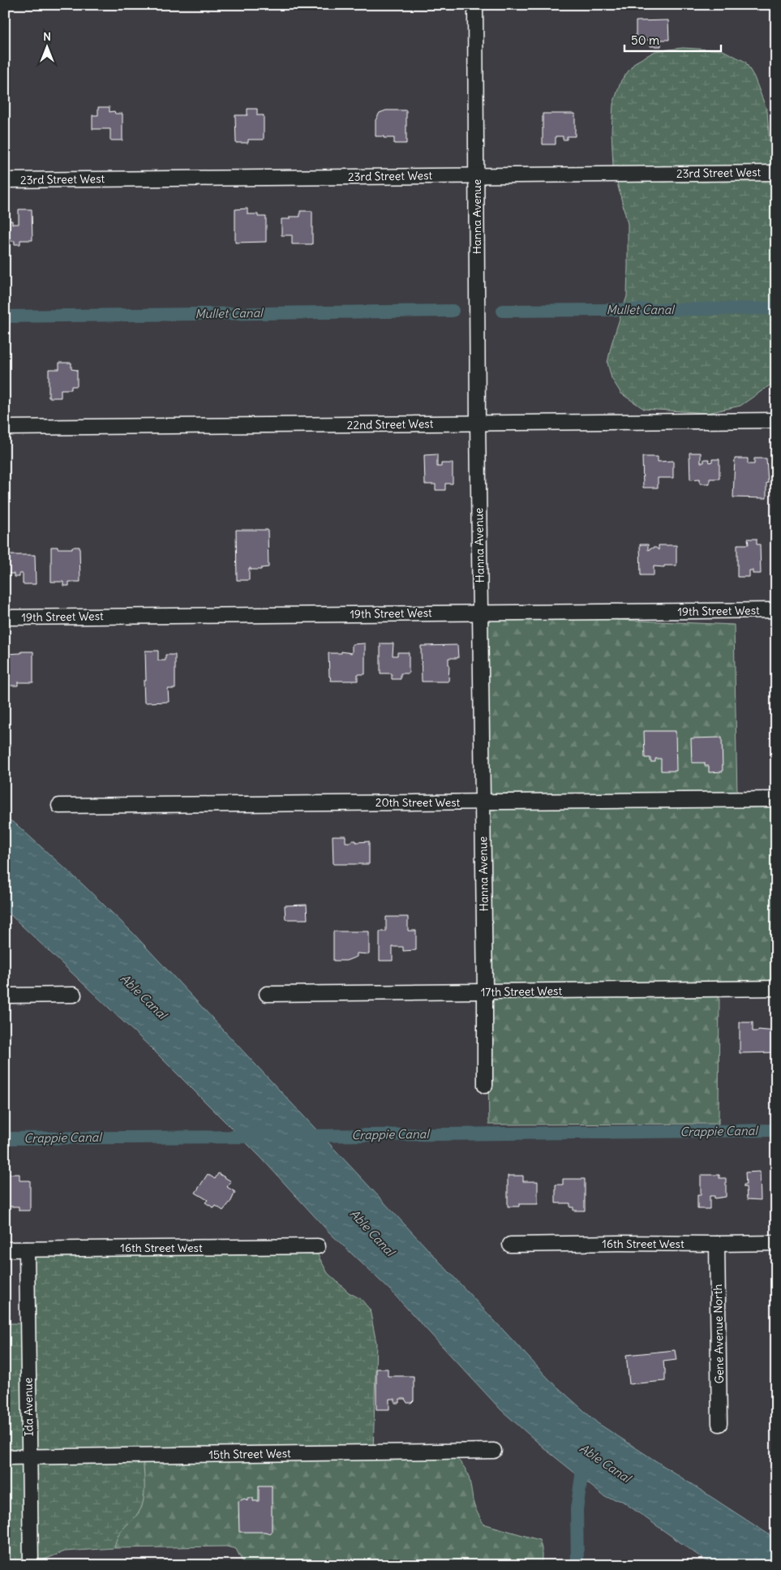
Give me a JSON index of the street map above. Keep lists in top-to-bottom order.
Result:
{
  "streets": {
    "street": [
      "23rd Street West",
      "Hanna Avenue",
      "22nd Street West",
      "19th Street West",
      "20th Street West",
      "17th Street West",
      "16th Street West",
      "Gene Avenue North",
      "Ida Avenue",
      "15th Street West"
    ]
  },
  "crossings": [
    ["23rd Street West", "Hanna Avenue"],
    ["Hanna Avenue", "22nd Street West"],
    ["Hanna Avenue", "19th Street West"],
    ["Hanna Avenue", "20th Street West"],
    ["Hanna Avenue", "17th Street West"],
    ["16th Street West", "Gene Avenue North"],
    ["16th Street West", "Ida Avenue"],
    ["Ida Avenue", "15th Street West"]
  ],
  "water": ["Mullet Canal", "Able Canal", "Crappie Canal"],
  "scale_bar": "50 m",
  "north": "top"
}
